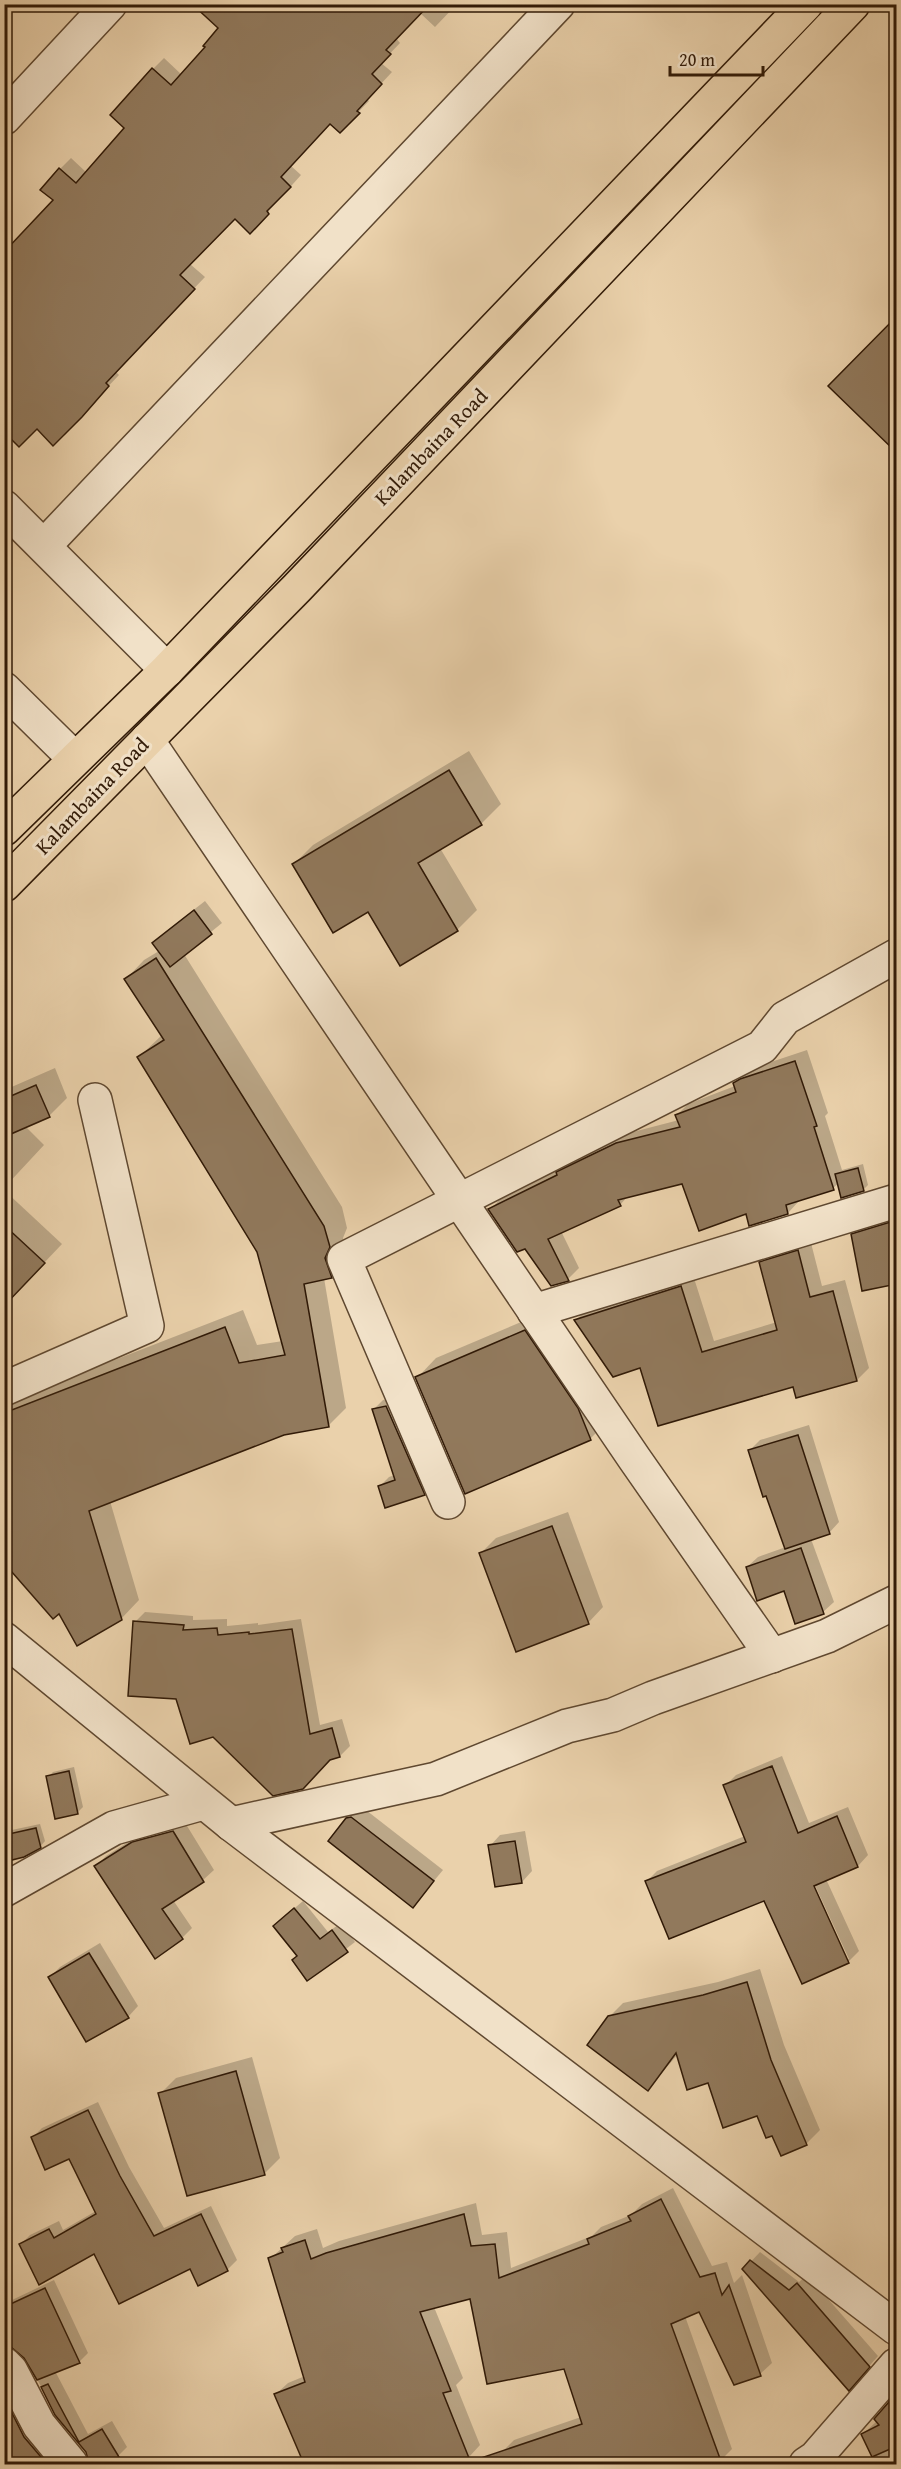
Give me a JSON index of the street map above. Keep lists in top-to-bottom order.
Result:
{
  "streets": {
    "main road": ["Kalambaina Road"]
  },
  "scale_bar": "20 m"
}
